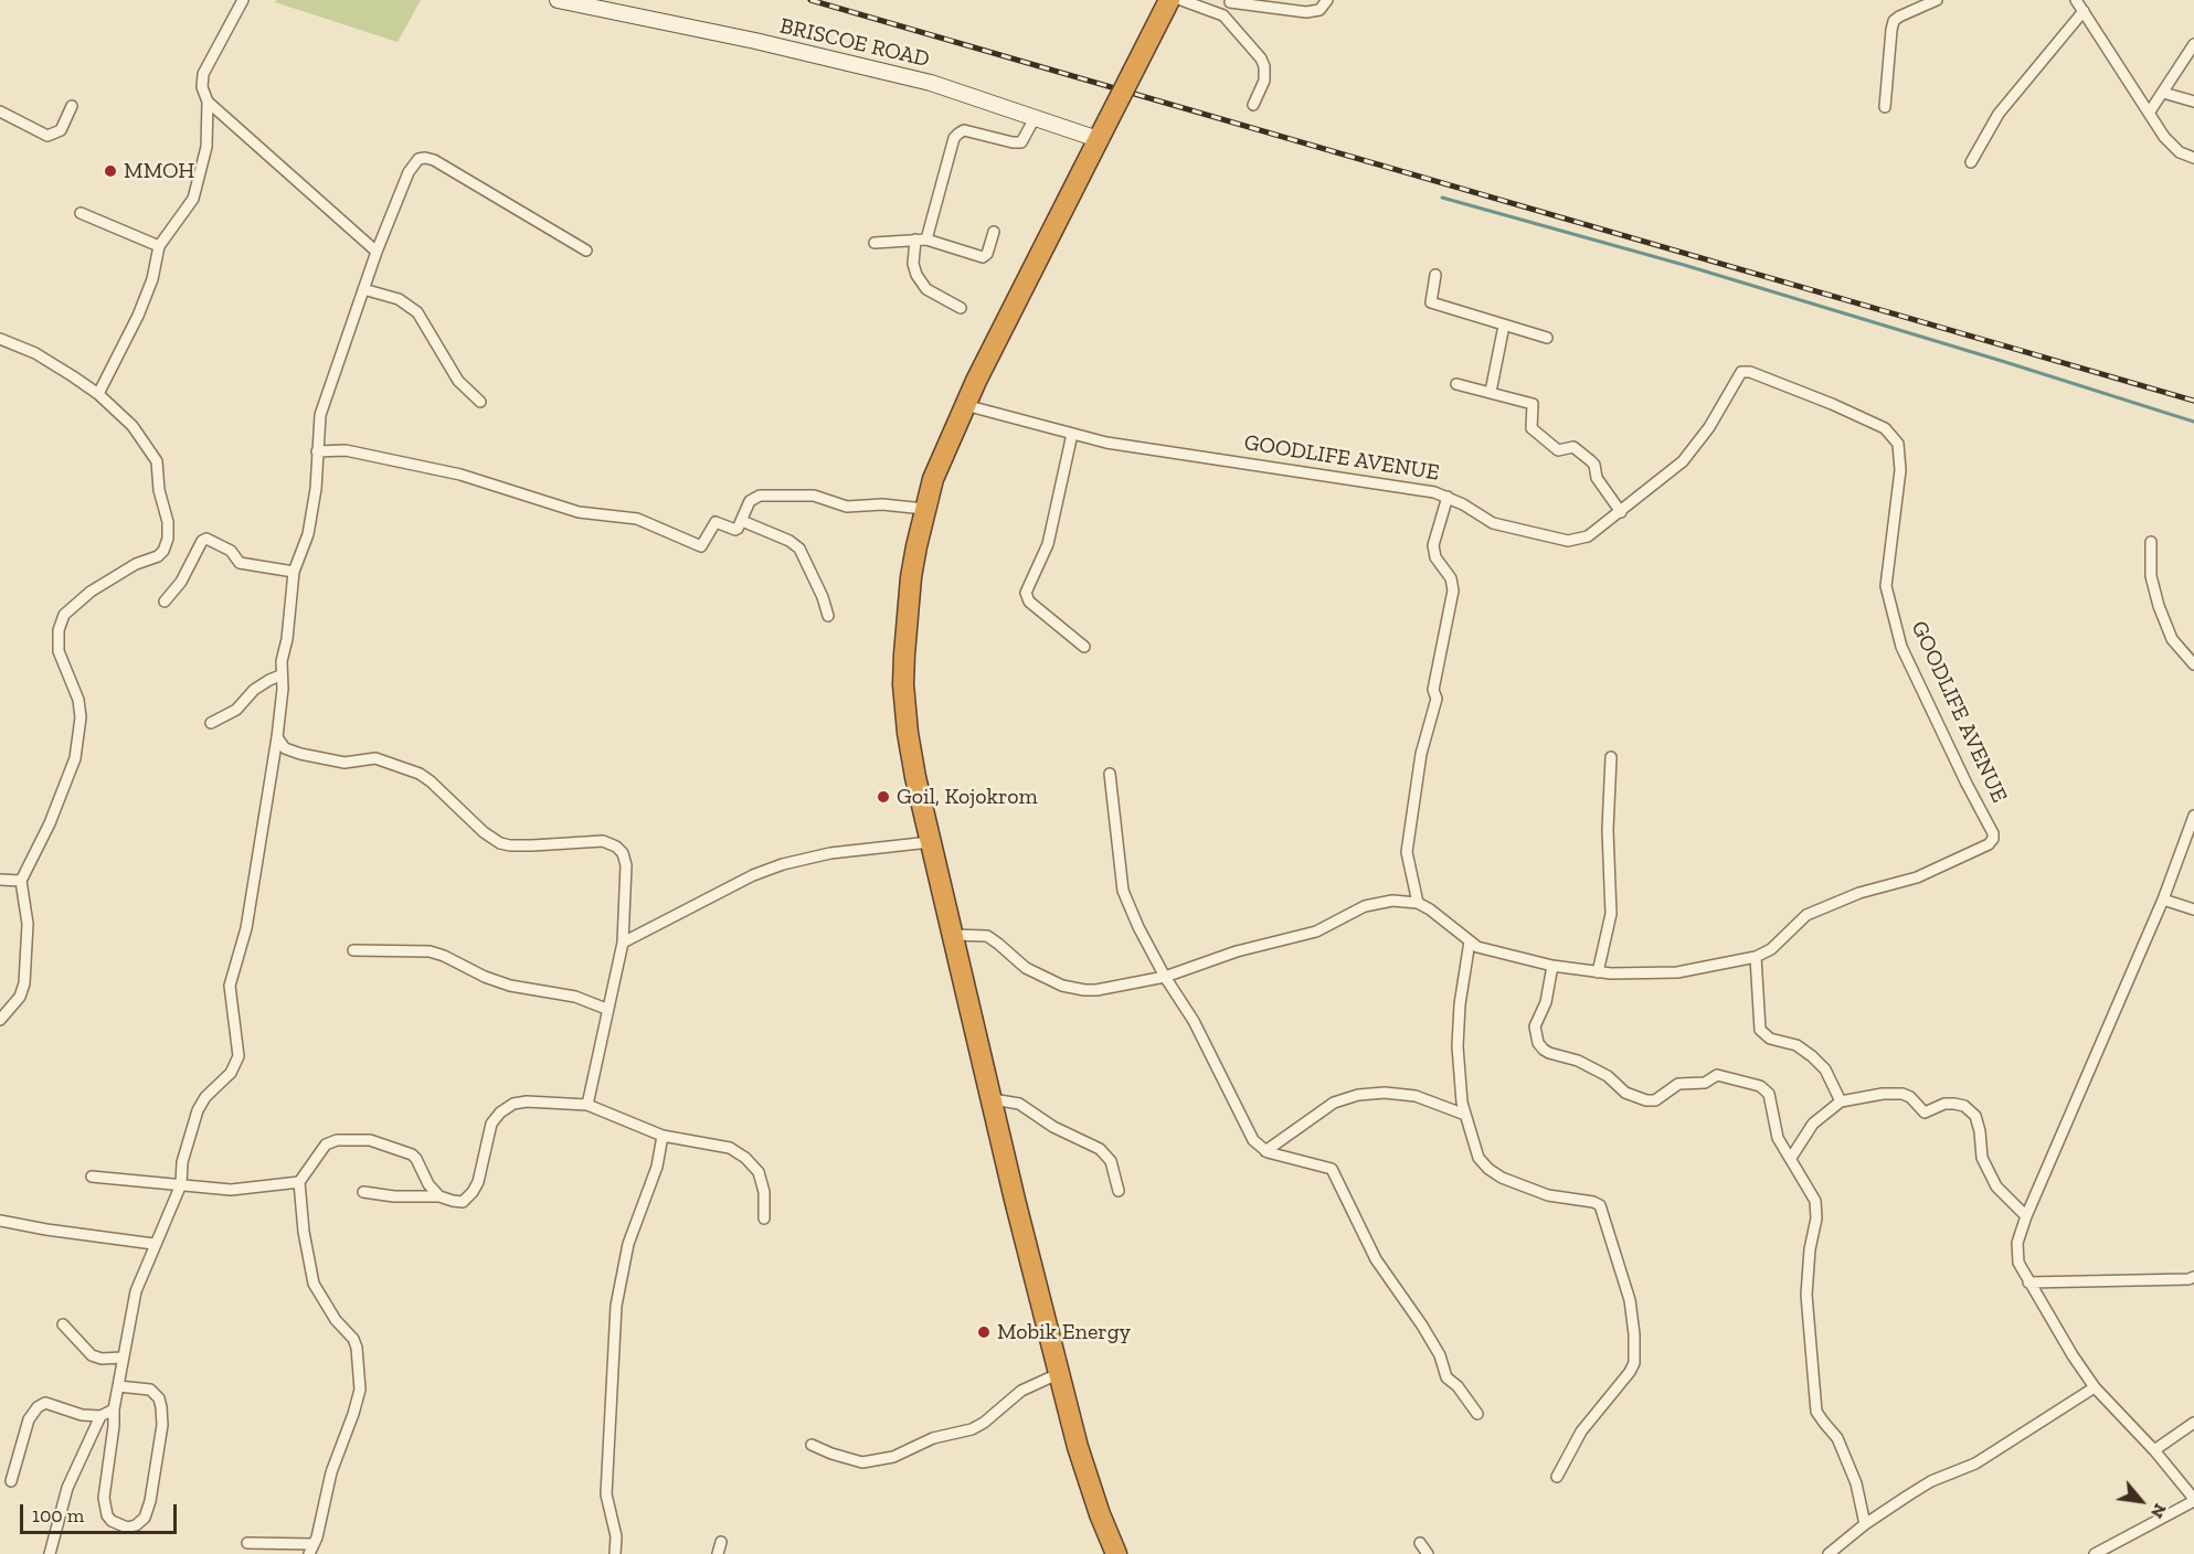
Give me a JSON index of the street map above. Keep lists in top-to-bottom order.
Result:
{
  "streets": {
    "street": ["BRISCOE ROAD", "GOODLIFE AVENUE"]
  },
  "places": ["MMOH", "Goil, Kojokrom", "Mobik Energy"],
  "scale_bar": "100 m",
  "north": "bottom right"
}
